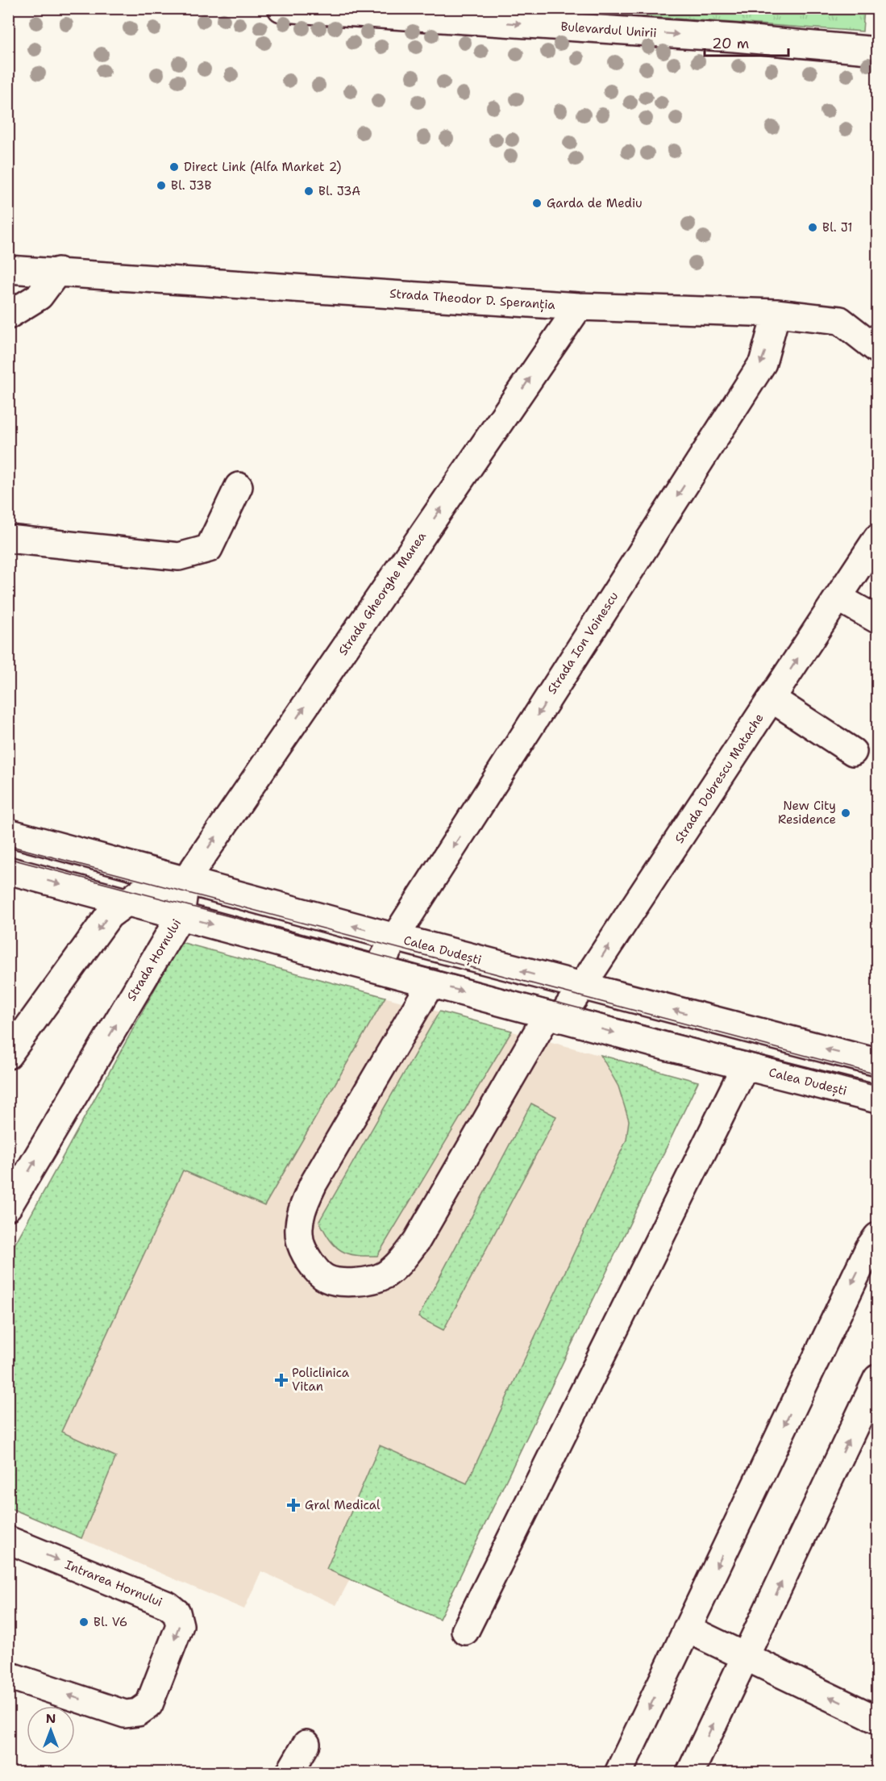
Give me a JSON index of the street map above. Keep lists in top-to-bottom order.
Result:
{
  "streets": {
    "street": [
      "Bulevardul Unirii",
      "Strada Theodor D. Speranția",
      "Strada Gheorghe Manea",
      "Strada Ion Voinescu",
      "Strada Dobrescu Matache",
      "Calea Dudești",
      "Strada Hornului",
      "Intrarea Hornului"
    ]
  },
  "crossings": [
    ["Strada Theodor D. Speranția", "Strada Gheorghe Manea"],
    ["Strada Theodor D. Speranția", "Strada Ion Voinescu"],
    ["Strada Gheorghe Manea", "Calea Dudești"],
    ["Strada Gheorghe Manea", "Strada Hornului"],
    ["Strada Ion Voinescu", "Calea Dudești"],
    ["Strada Dobrescu Matache", "Calea Dudești"],
    ["Calea Dudești", "Strada Hornului"]
  ],
  "one_way": [
    "Bulevardul Unirii",
    "Strada Gheorghe Manea",
    "Strada Ion Voinescu",
    "Strada Dobrescu Matache"
  ],
  "places": {
    "other": [
      "Direct Link (Alfa Market 2)",
      "Bl. J3B",
      "Bl. J3A",
      "Garda de Mediu",
      "Bl. J1",
      "New City Residence",
      "Bl. V6"
    ],
    "health": ["Policlinica Vitan", "Gral Medical"]
  },
  "scale_bar": "20 m",
  "north": "top"
}
